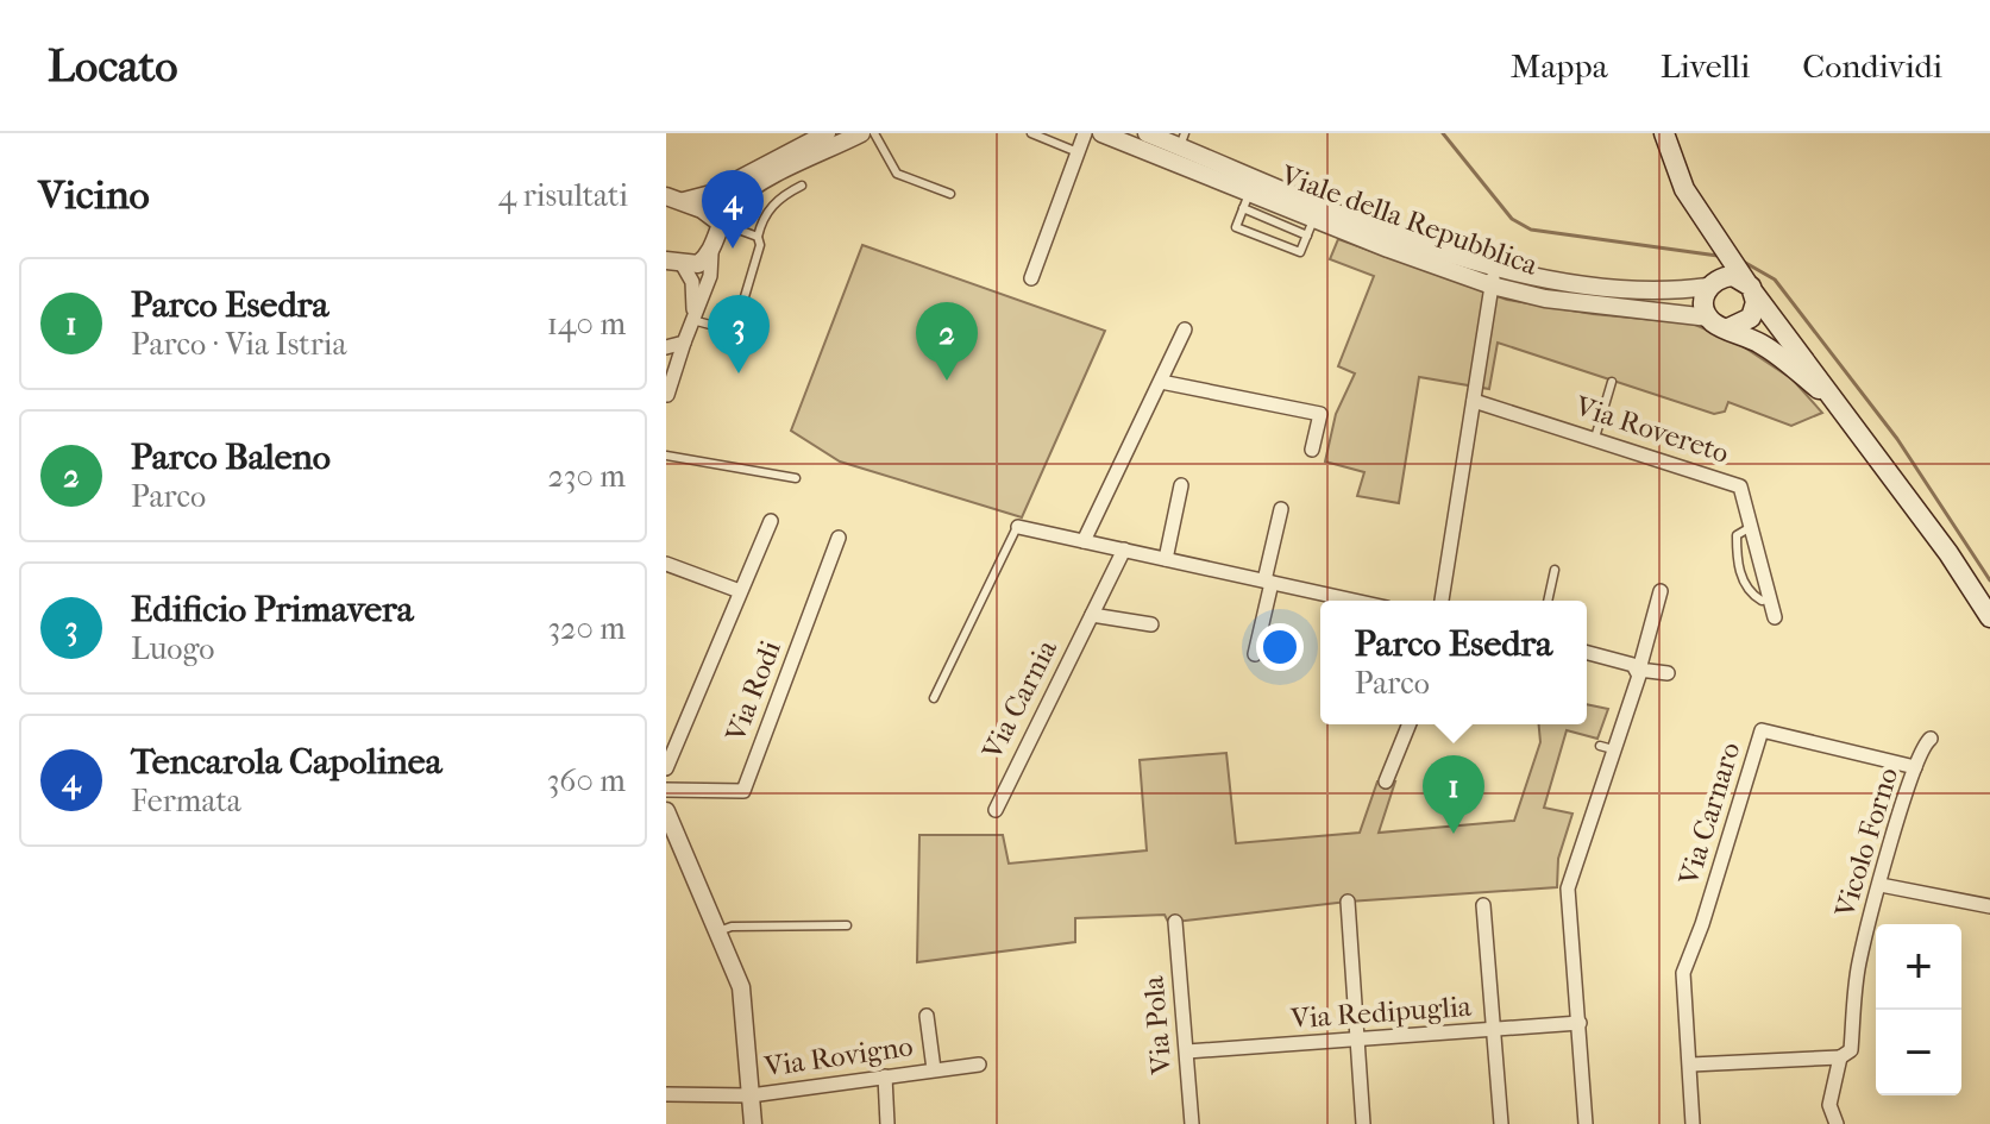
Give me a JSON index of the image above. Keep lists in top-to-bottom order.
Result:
{
  "streets": {
    "main road": ["Viale della Repubblica"],
    "street": [
      "Via Rovereto",
      "Via Rodi",
      "Via Carnia",
      "Via Carnaro",
      "Vicolo Forno",
      "Via Redipuglia",
      "Via Pola",
      "Via Rovigno"
    ]
  },
  "crossings": [
    ["Via Carnaro", "Vicolo Forno"],
    ["Via Redipuglia", "Via Pola"]
  ],
  "page": {
    "header": "Locato",
    "nav": ["Mappa", "Livelli", "Condividi"],
    "heading": ["Vicino", "4 risultati"],
    "pins": [
      "4",
      "3",
      "2",
      "1"
    ],
    "list": [
      {
        "mark": "1",
        "name": "Parco Esedra",
        "note": "Parco · Via Istria",
        "value": "140 m"
      },
      {
        "mark": "2",
        "name": "Parco Baleno",
        "note": "Parco",
        "value": "230 m"
      },
      {
        "mark": "3",
        "name": "Edificio Primavera",
        "note": "Luogo",
        "value": "320 m"
      },
      {
        "mark": "4",
        "name": "Tencarola Capolinea",
        "note": "Fermata",
        "value": "360 m"
      }
    ],
    "popup": ["Parco Esedra", "Parco"],
    "map_buttons": ["+", "−"]
  }
}
